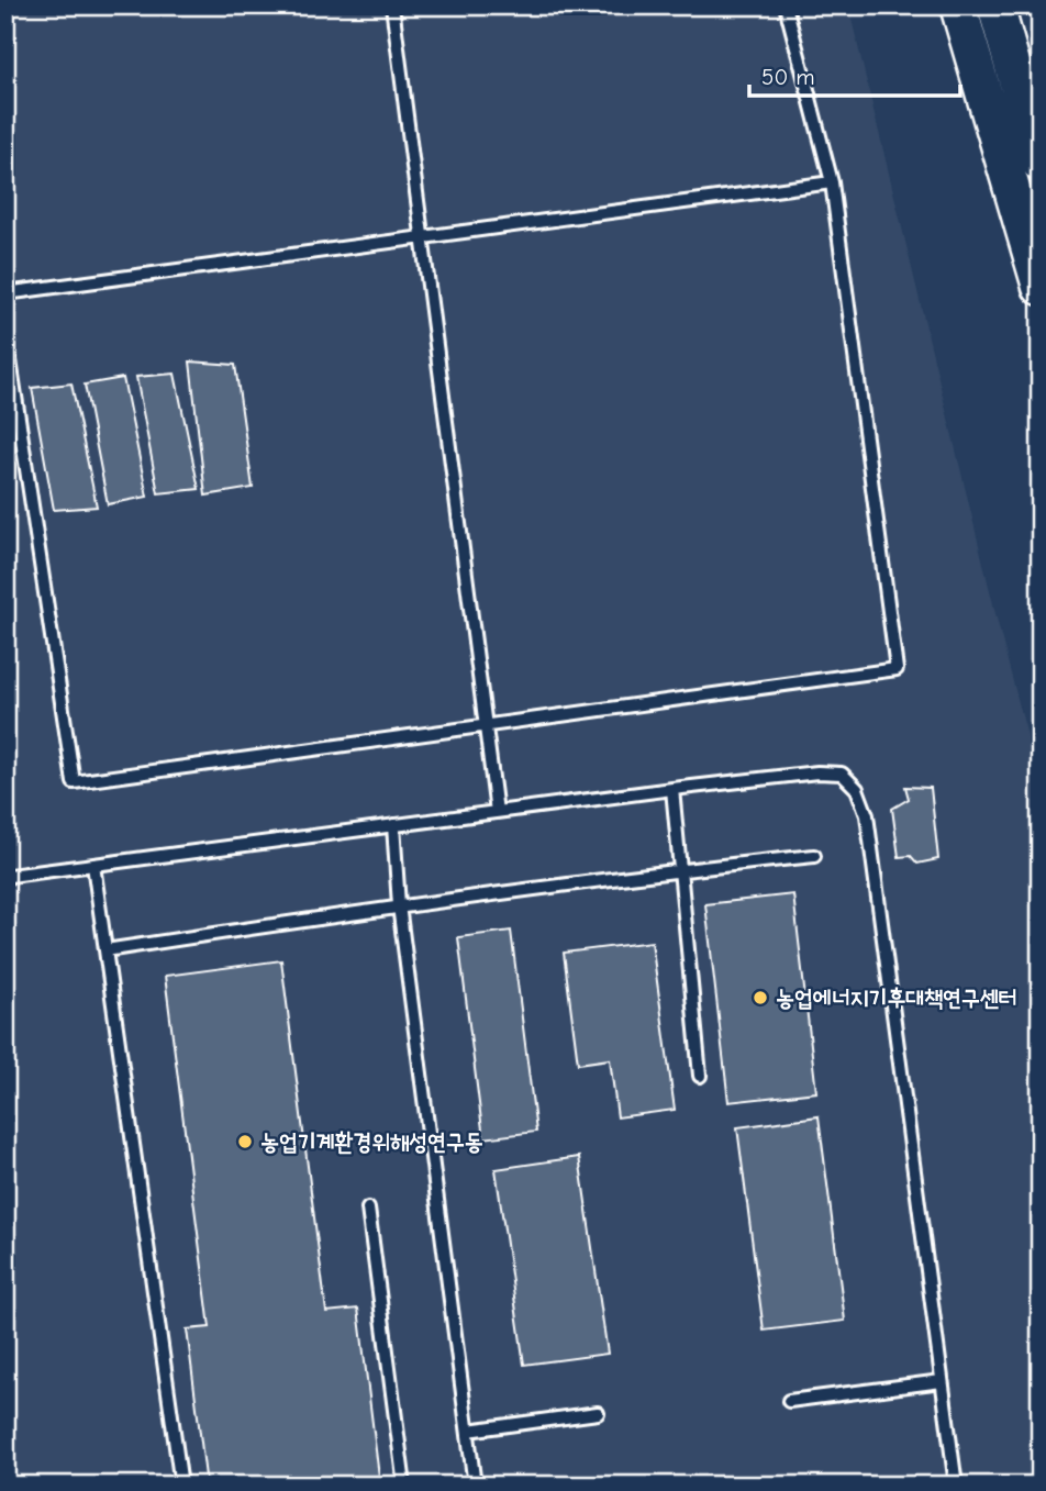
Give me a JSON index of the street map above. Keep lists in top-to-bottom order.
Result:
{
  "places": ["농업에너지기후대책연구센터", "농업기계환경위해성연구동"],
  "scale_bar": "50 m"
}
